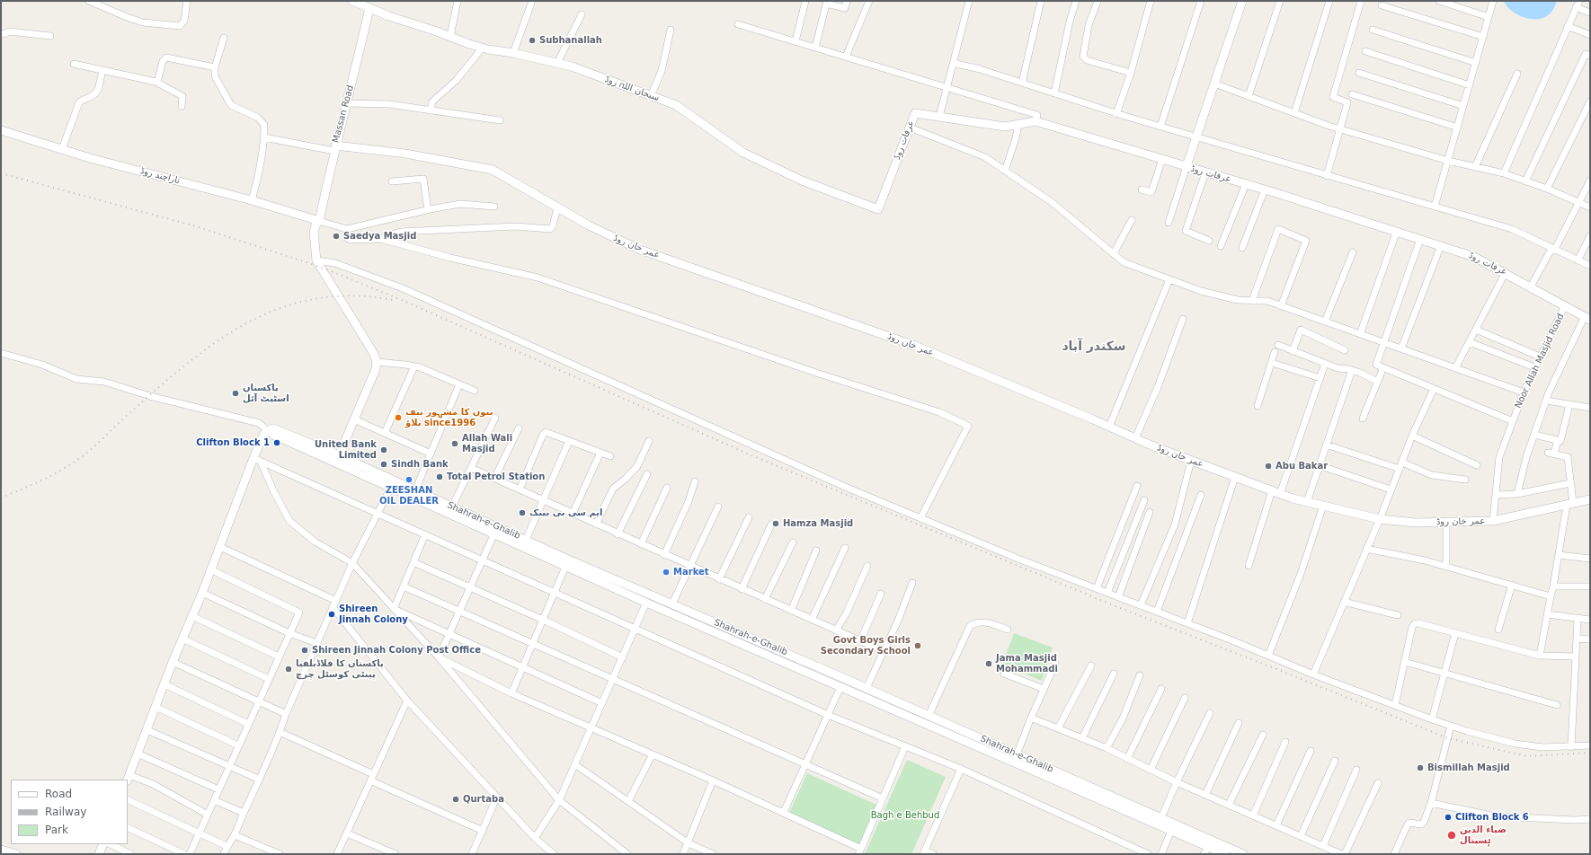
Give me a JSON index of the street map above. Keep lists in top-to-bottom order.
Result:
{
  "streets": {
    "street": [
      "سبحان اللہ روڈ",
      "Massan Road",
      "عرفات روڈ",
      "تاراچند روڈ",
      "عمر خان روڈ",
      "Noor Allah Masjid Road",
      "Shahrah-e-Ghalib"
    ]
  },
  "crossings": [
    ["سبحان اللہ روڈ", "Massan Road"],
    ["سبحان اللہ روڈ", "عرفات روڈ"],
    ["Massan Road", "تاراچند روڈ"],
    ["Massan Road", "عمر خان روڈ"],
    ["عرفات روڈ", "Noor Allah Masjid Road"],
    ["عمر خان روڈ", "Noor Allah Masjid Road"]
  ],
  "districts": ["سکندر آباد"],
  "parks": ["Bagh e Behbud"],
  "places": [
    "Subhanallah",
    "Saedya Masjid",
    "پاکستان اسٹیٹ آئل",
    "بنوں کا مشہور بیف پلاؤ since1996",
    "Clifton Block 1",
    "Allah Wali Masjid",
    "United Bank Limited",
    "Sindh Bank",
    "Abu Bakar",
    "Total Petrol Station",
    "ZEESHAN OIL DEALER",
    "ایم سی بی بینک",
    "Hamza Masjid",
    "Market",
    "Shireen Jinnah Colony",
    "Govt Boys Girls Secondary School",
    "Shireen Jinnah Colony Post Office",
    "Jama Masjid Mohammadi",
    "پاکستان کا فلاڈیلفیا پینٹی کوسٹل چرچ",
    "Bismillah Masjid",
    "Qurtaba",
    "Clifton Block 6",
    "ضیاء الدین ہسپتال"
  ],
  "legend": ["Road", "Railway", "Park"]
}
